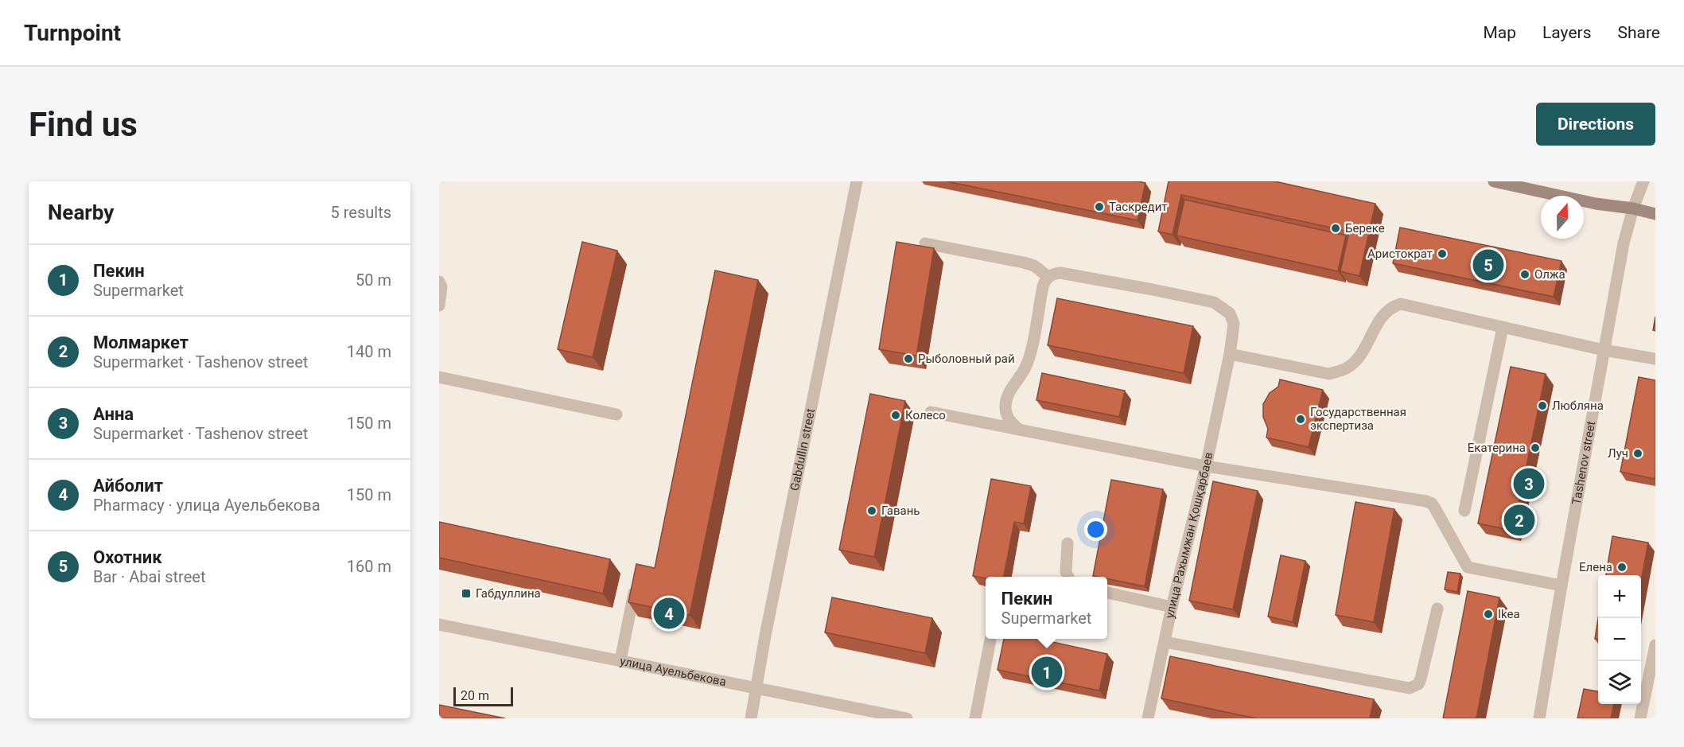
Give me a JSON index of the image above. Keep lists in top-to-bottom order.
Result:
{
  "streets": {
    "street": [
      "Gabdullin street",
      "Tashenov street",
      "улица Рахымжан Қошқарбаев",
      "улица Ауельбекова"
    ]
  },
  "crossings": [
    ["Gabdullin street", "улица Ауельбекова"]
  ],
  "places": {
    "other": [
      "Таскредит",
      "Береке",
      "Аристократ",
      "Олжа",
      "Рыболовный рай",
      "Любляна",
      "Колесо",
      "Государственная экспертиза",
      "Екатерина",
      "Луч",
      "Гавань",
      "Елена",
      "Ikea"
    ],
    "transit": ["Габдуллина"]
  },
  "scale_bar": "20 m",
  "north": "top",
  "page": {
    "header": "Turnpoint",
    "nav": ["Map", "Layers", "Share"],
    "buttons": "Directions",
    "title": "Find us",
    "heading": ["Nearby", "5 results"],
    "list": [
      {
        "mark": "1",
        "name": "Пекин",
        "note": "Supermarket",
        "value": "50 m"
      },
      {
        "mark": "2",
        "name": "Молмаркет",
        "note": "Supermarket · Tashenov street",
        "value": "140 m"
      },
      {
        "mark": "3",
        "name": "Анна",
        "note": "Supermarket · Tashenov street",
        "value": "150 m"
      },
      {
        "mark": "4",
        "name": "Айболит",
        "note": "Pharmacy · улица Ауельбекова",
        "value": "150 m"
      },
      {
        "mark": "5",
        "name": "Охотник",
        "note": "Bar · Abai street",
        "value": "160 m"
      }
    ],
    "pins": [
      "5",
      "3",
      "2",
      "4",
      "1"
    ],
    "map_buttons": ["+", "−"],
    "popup": ["Пекин", "Supermarket"],
    "scale": "20 m"
  }
}
